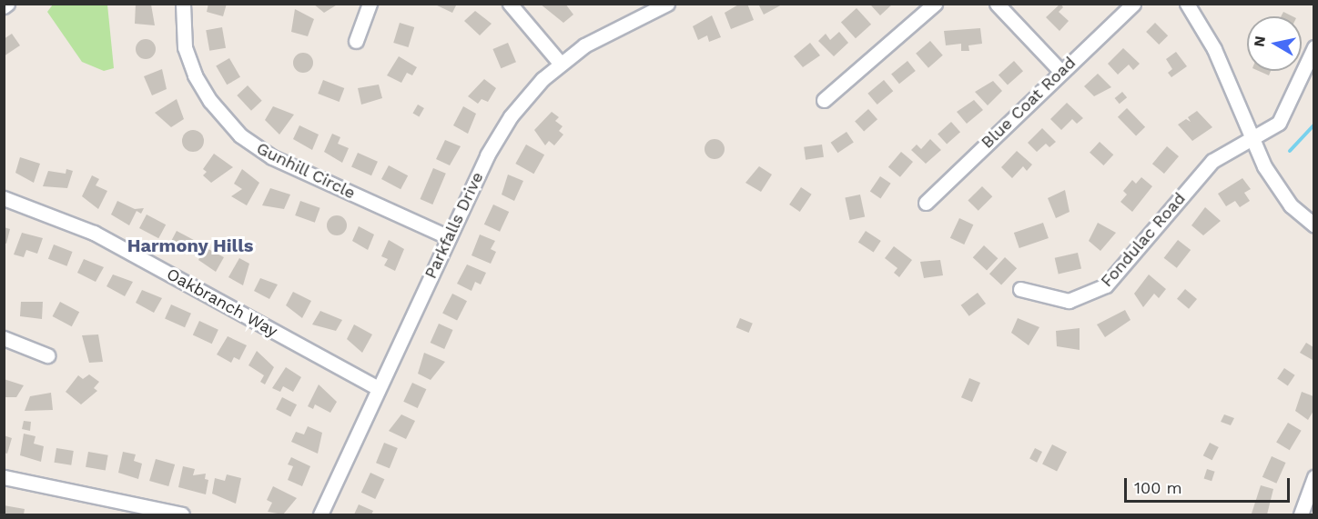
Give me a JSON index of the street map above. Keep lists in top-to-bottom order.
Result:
{
  "streets": {
    "street": [
      "Blue Coat Road",
      "Gunhill Circle",
      "Parkfalls Drive",
      "Fondulac Road",
      "Oakbranch Way"
    ]
  },
  "crossings": [
    ["Gunhill Circle", "Parkfalls Drive"],
    ["Parkfalls Drive", "Oakbranch Way"]
  ],
  "districts": ["Harmony Hills"],
  "scale_bar": "100 m",
  "north": "left"
}
